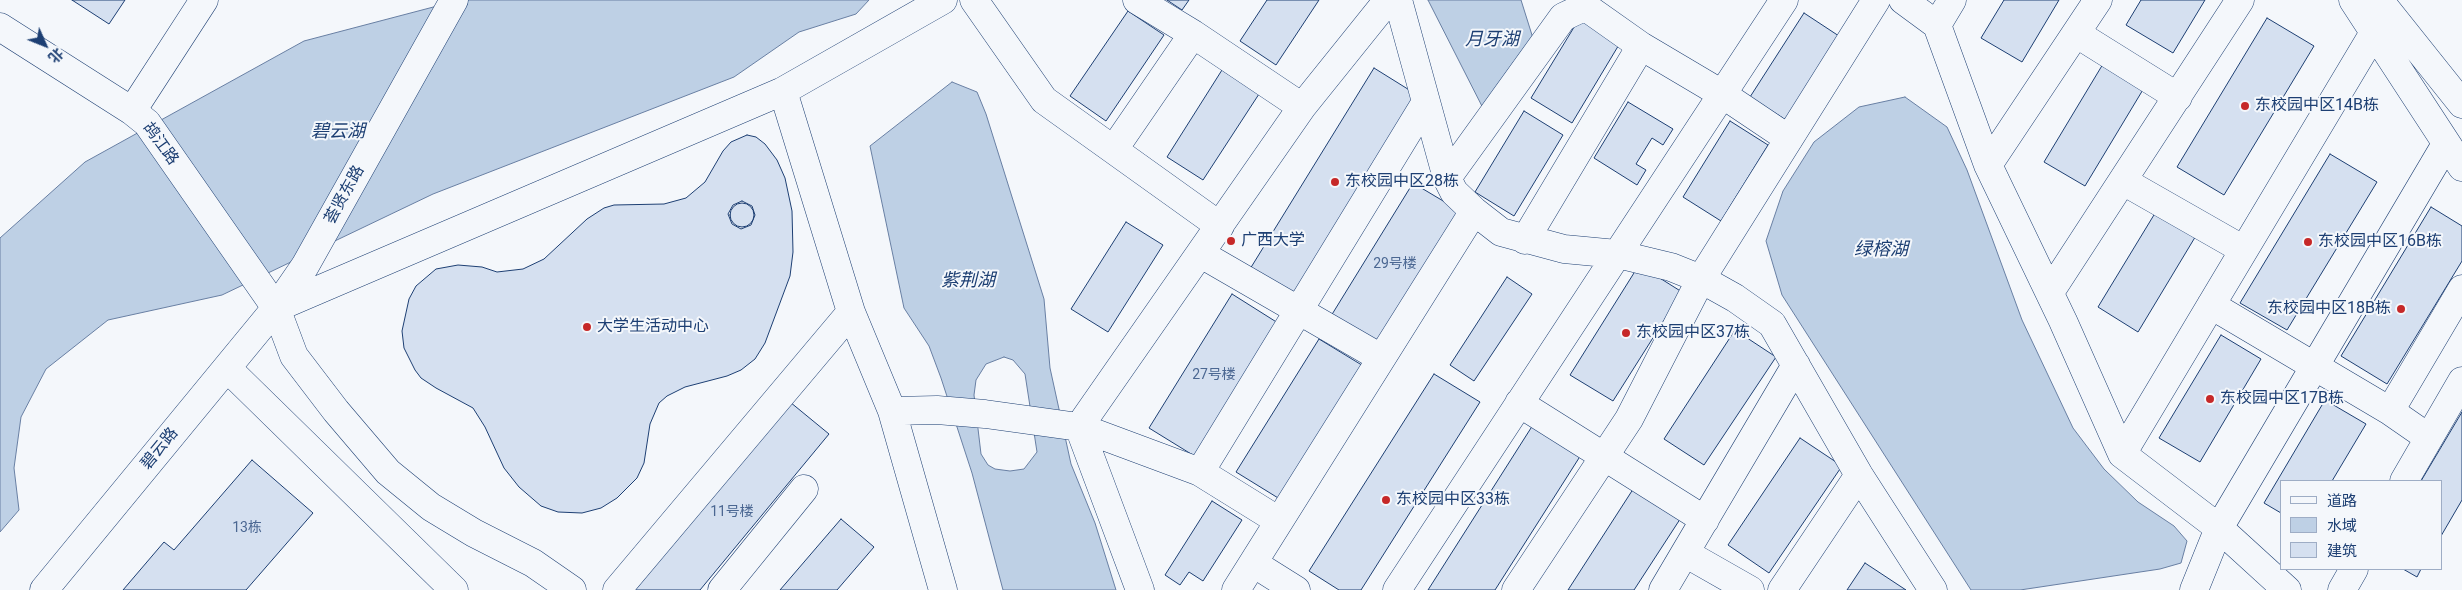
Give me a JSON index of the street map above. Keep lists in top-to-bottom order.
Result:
{
  "streets": {
    "street": ["鸪江路", "荟贤东路", "碧云路"]
  },
  "crossings": [
    ["鸪江路", "荟贤东路"],
    ["鸪江路", "碧云路"],
    ["荟贤东路", "碧云路"]
  ],
  "water": [
    "月牙湖",
    "碧云湖",
    "绿榕湖",
    "紫荆湖"
  ],
  "places": [
    "东校园中区14B栋",
    "东校园中区28栋",
    "广西大学",
    "东校园中区16B栋",
    "东校园中区18B栋",
    "大学生活动中心",
    "东校园中区37栋",
    "东校园中区17B栋",
    "东校园中区33栋"
  ],
  "house_numbers": [
    "29号楼",
    "27号楼",
    "11号楼",
    "13栋"
  ],
  "legend": ["道路", "水域", "建筑"],
  "north": "bottom right"
}
